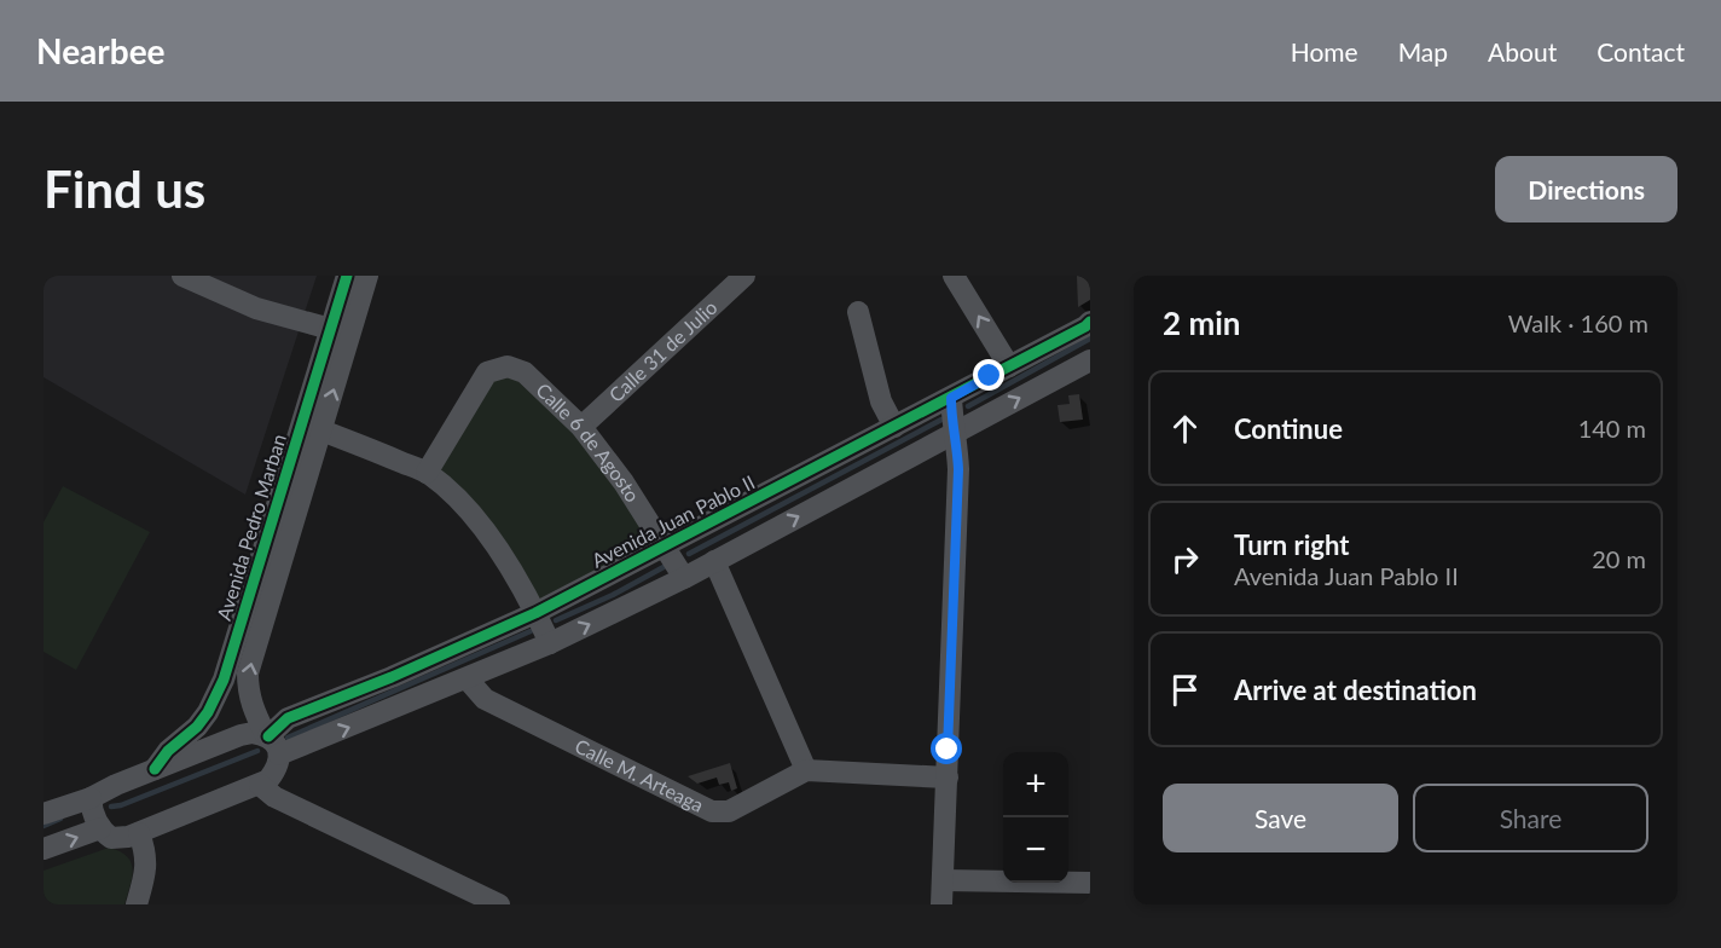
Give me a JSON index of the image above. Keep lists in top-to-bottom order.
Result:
{
  "streets": {
    "street": [
      "Calle 31 de Julio",
      "Calle 6 de Agosto",
      "Avenida Juan Pablo II",
      "Avenida Pedro Marban",
      "Calle M. Arteaga"
    ]
  },
  "crossings": [
    ["Calle 31 de Julio", "Calle 6 de Agosto"],
    ["Calle 6 de Agosto", "Avenida Juan Pablo II"],
    ["Avenida Juan Pablo II", "Avenida Pedro Marban"]
  ],
  "page": {
    "header": "Nearbee",
    "nav": [
      "Home",
      "Map",
      "About",
      "Contact"
    ],
    "buttons": [
      "Directions",
      ["Save", "Share"]
    ],
    "title": "Find us",
    "heading": ["2 min", "Walk · 160 m"],
    "list": [
      ["Continue", "140 m"],
      ["Turn right", "Avenida Juan Pablo II", "20 m"],
      "Arrive at destination"
    ],
    "map_buttons": ["+", "−"]
  }
}
